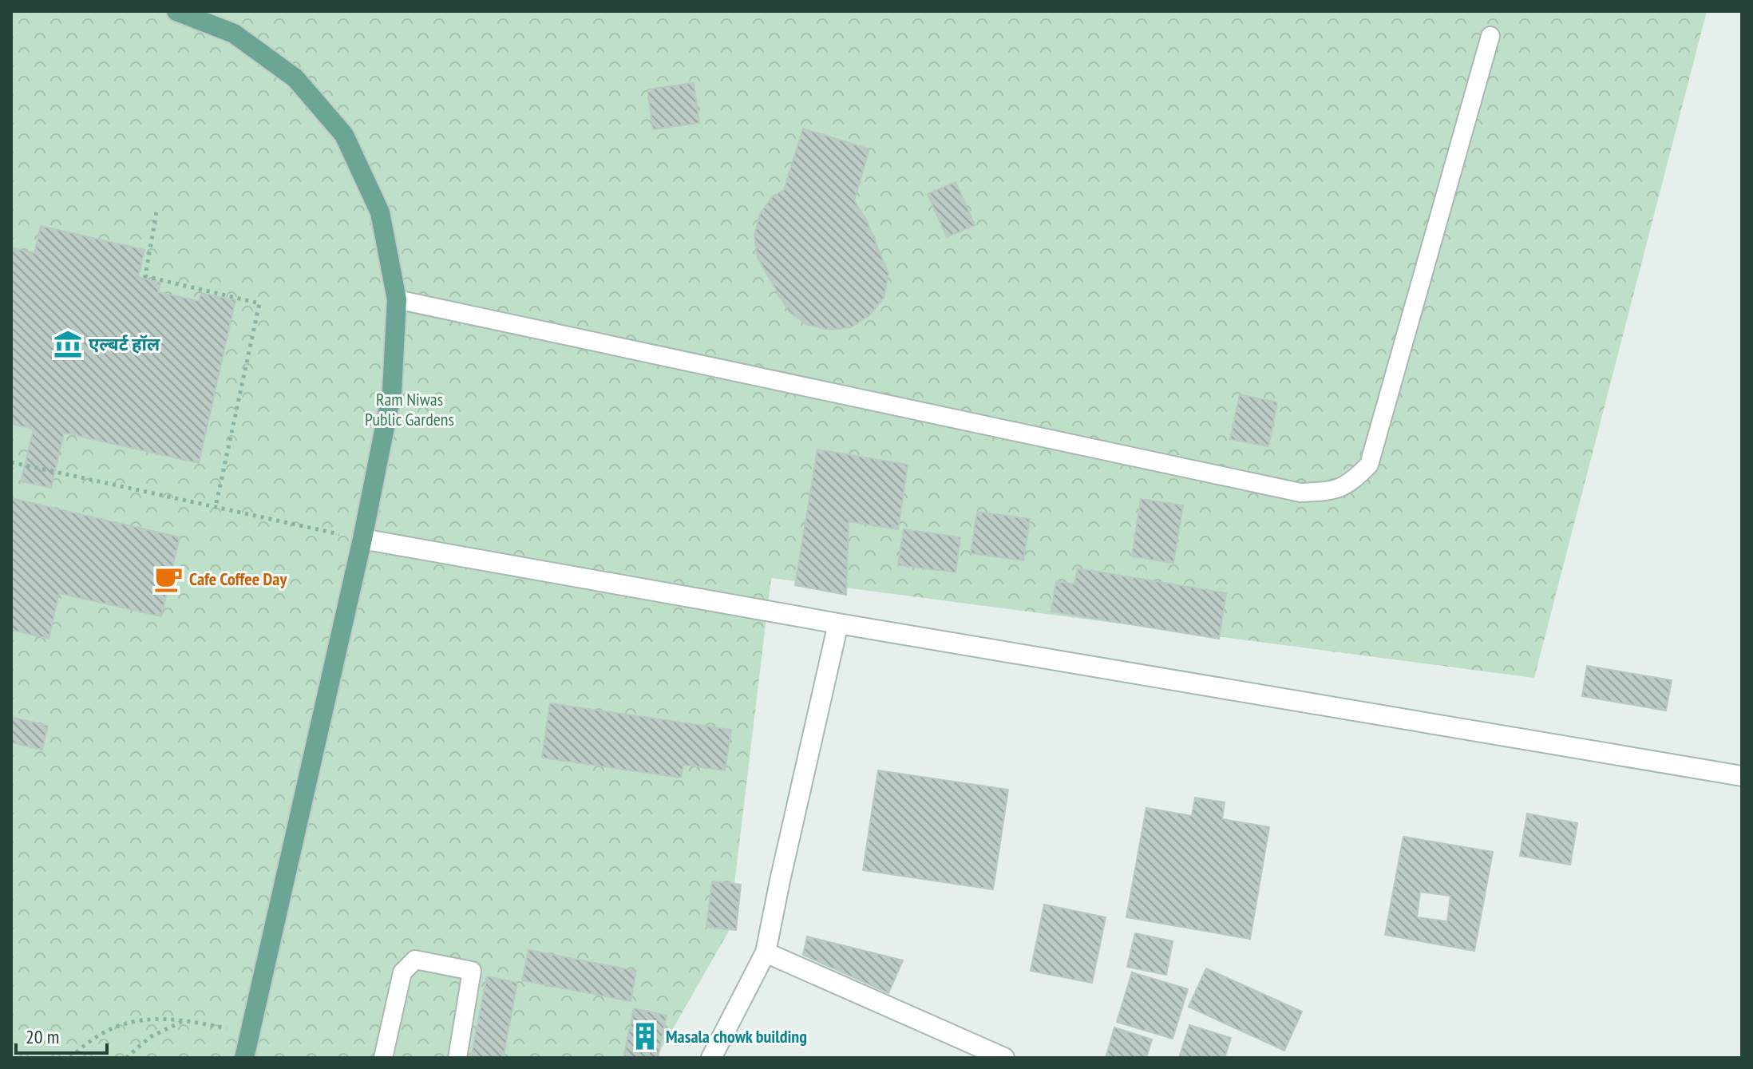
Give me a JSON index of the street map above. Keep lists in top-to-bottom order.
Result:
{
  "parks": ["Ram Niwas Public Gardens"],
  "places": {
    "museum": ["एल्बर्ट हॉल"],
    "cafe": ["Cafe Coffee Day"],
    "building": ["Masala chowk building"]
  },
  "scale_bar": "20 m"
}
